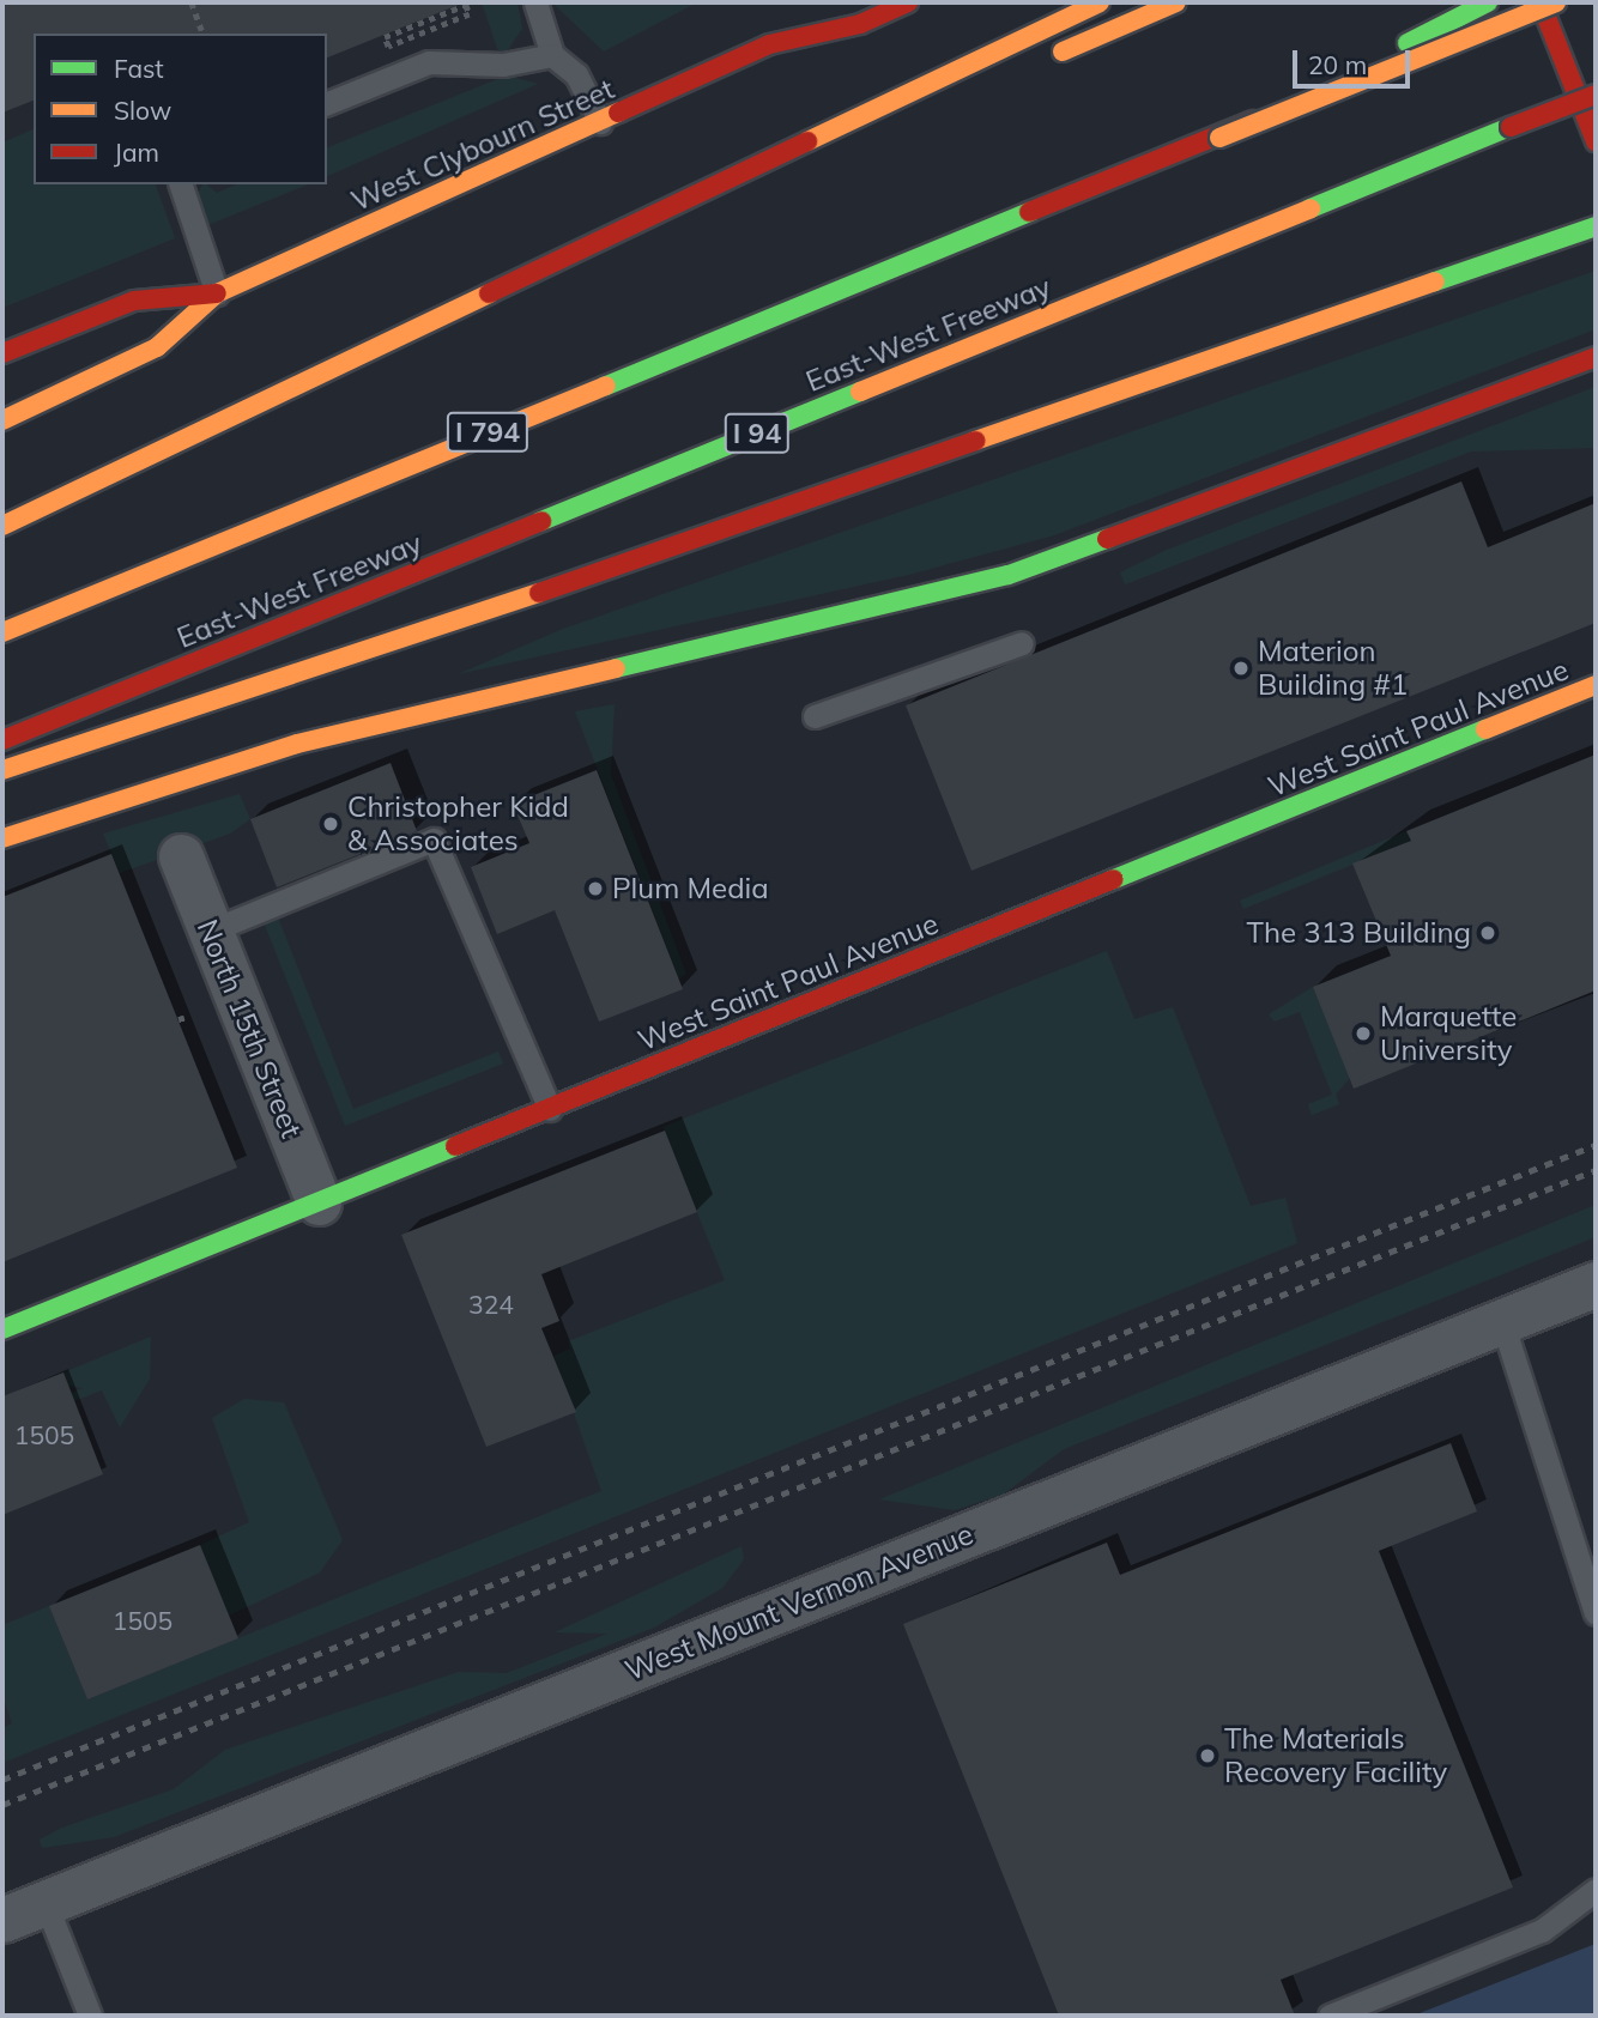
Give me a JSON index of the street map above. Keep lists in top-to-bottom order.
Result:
{
  "streets": {
    "main road": [
      "West Clybourn Street",
      "East-West Freeway",
      "I 794",
      "I 94",
      "West Saint Paul Avenue"
    ],
    "street": ["North 15th Street", "West Mount Vernon Avenue"]
  },
  "crossings": [
    ["West Saint Paul Avenue", "North 15th Street"]
  ],
  "places": [
    "Materion Building #1",
    "Christopher Kidd & Associates",
    "Plum Media",
    "The 313 Building",
    "Marquette University",
    "The Materials Recovery Facility"
  ],
  "house_numbers": ["324", "1505", "1505"],
  "legend": ["Fast", "Slow", "Jam"],
  "scale_bar": "20 m"
}
